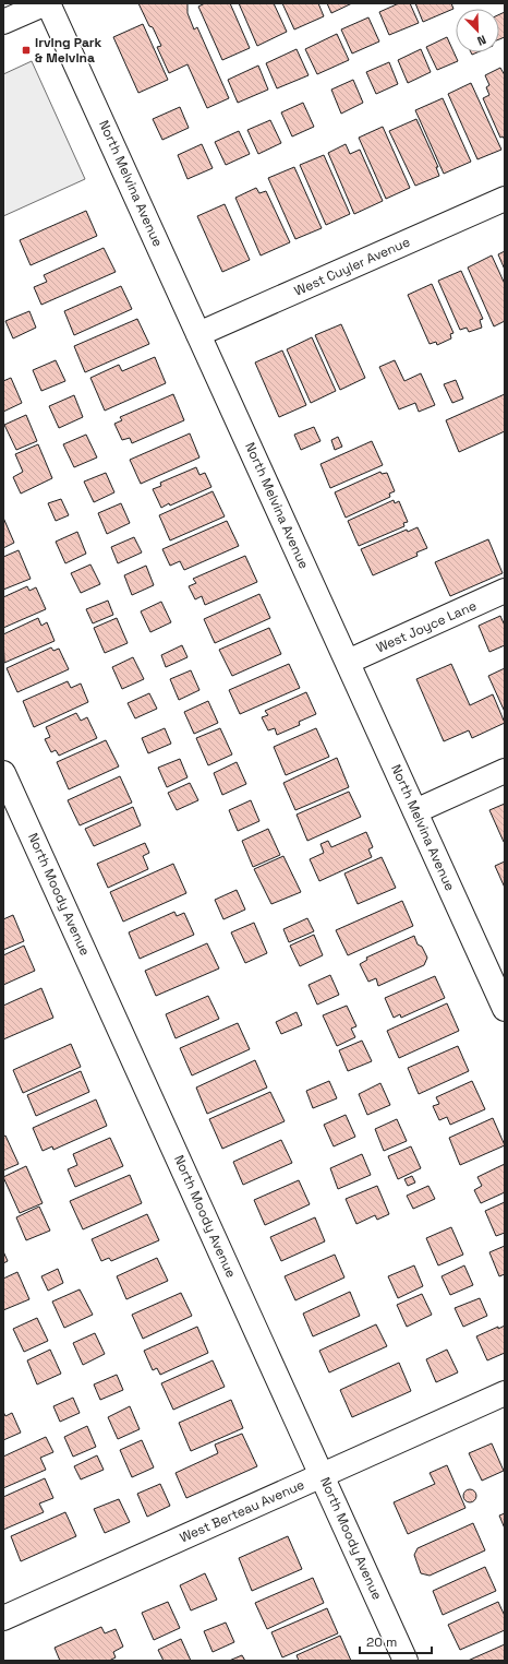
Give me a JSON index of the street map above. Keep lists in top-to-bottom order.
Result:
{
  "streets": {
    "street": [
      "North Melvina Avenue",
      "West Cuyler Avenue",
      "West Joyce Lane",
      "North Moody Avenue",
      "West Berteau Avenue"
    ]
  },
  "crossings": [
    ["North Melvina Avenue", "West Cuyler Avenue"],
    ["North Melvina Avenue", "West Joyce Lane"],
    ["North Moody Avenue", "West Berteau Avenue"]
  ],
  "places": {
    "transit": ["Irving Park & Melvina"]
  },
  "scale_bar": "20 m",
  "north": "bottom right"
}
